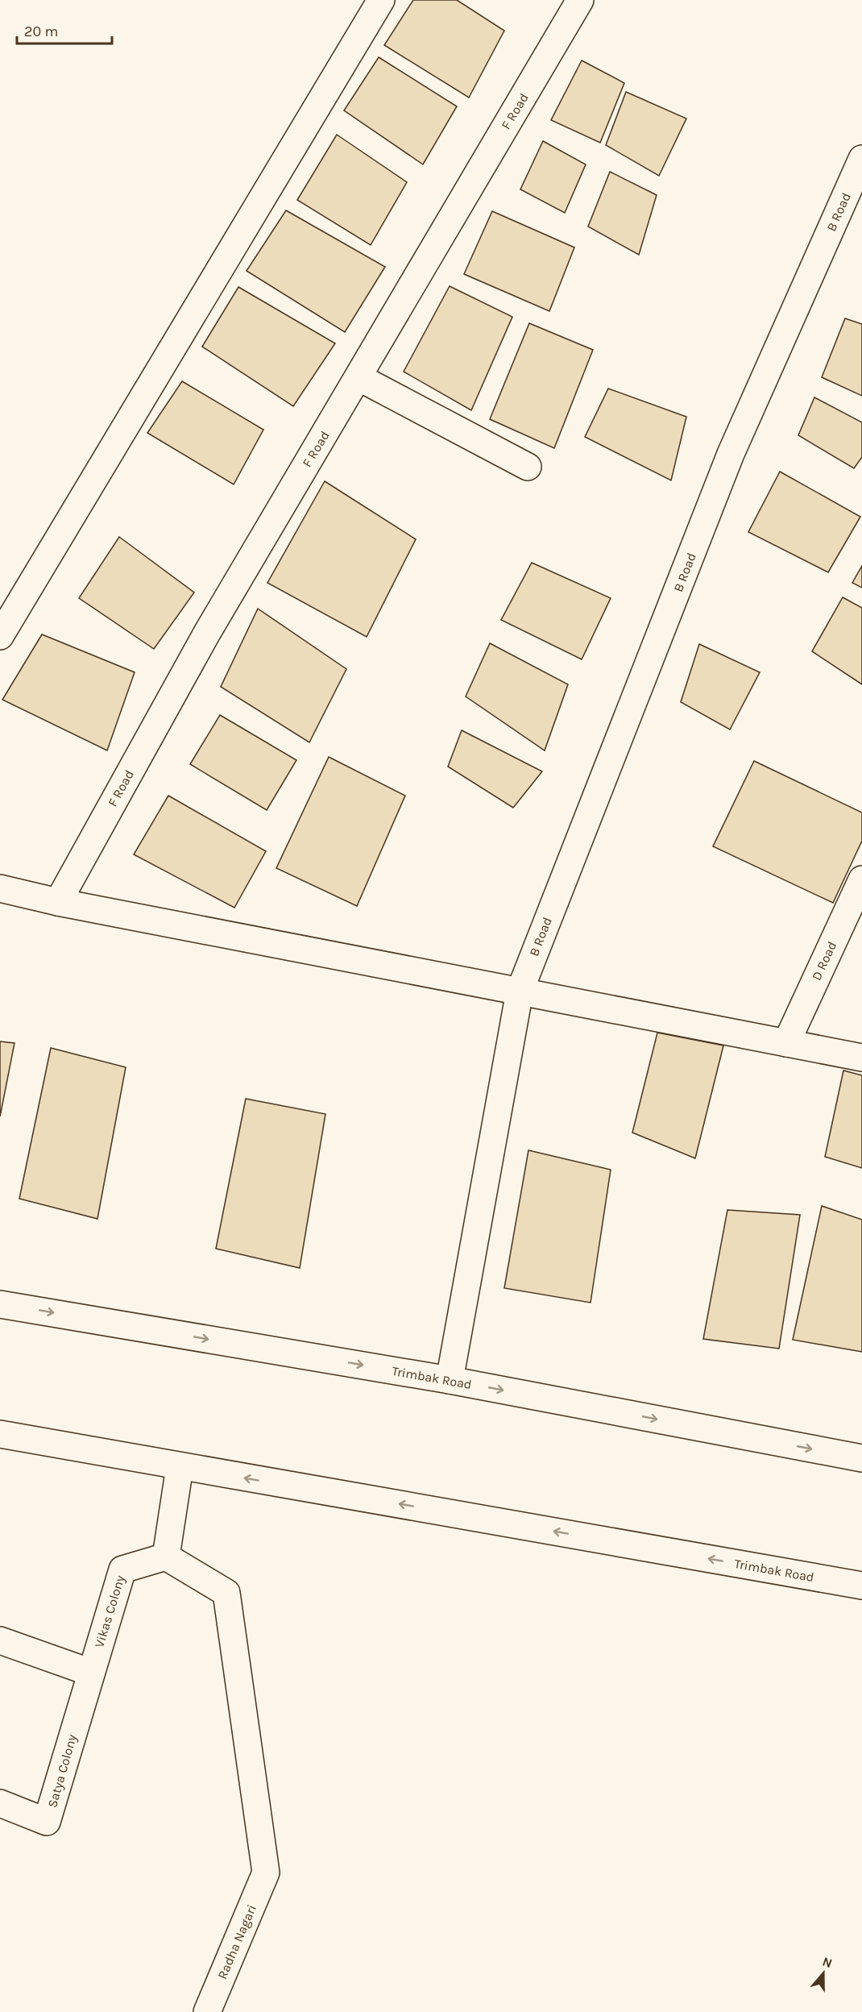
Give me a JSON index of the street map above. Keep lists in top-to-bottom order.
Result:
{
  "streets": {
    "main road": [
      "F Road",
      "B Road",
      "D Road",
      "Trimbak Road",
      "Vikas Colony",
      "Satya Colony",
      "Radha Nagari"
    ]
  },
  "crossings": [
    ["B Road", "Trimbak Road"],
    ["Vikas Colony", "Satya Colony"],
    ["Vikas Colony", "Radha Nagari"]
  ],
  "scale_bar": "20 m",
  "north": "top"
}
